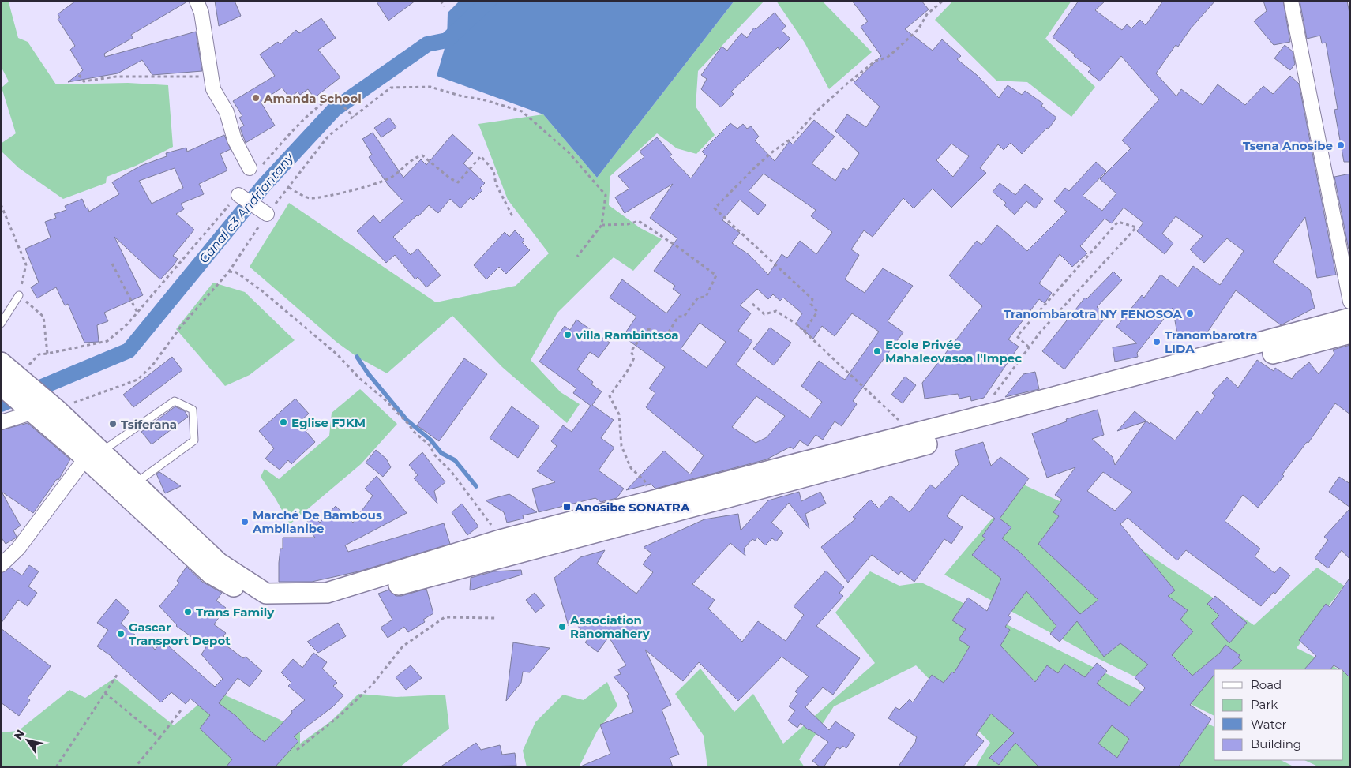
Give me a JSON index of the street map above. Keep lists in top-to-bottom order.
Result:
{
  "water": ["Canal c3 Andriantany"],
  "places": {
    "other": [
      "Amanda School",
      "Tsena Anosibe",
      "Tranombarotra NY FENOSOA",
      "villa Rambintsoa",
      "Tranombarotra LIDA",
      "Ecole Privée Mahaleovasoa l'Impec",
      "Eglise FJKM",
      "Tsiferana",
      "Marché De Bambous Ambilanibe",
      "Trans Family",
      "Association Ranomahery",
      "Gascar Transport Depot"
    ],
    "transit": ["Anosibe SONATRA"]
  },
  "legend": [
    "Road",
    "Park",
    "Water",
    "Building"
  ],
  "north": "top left"
}
